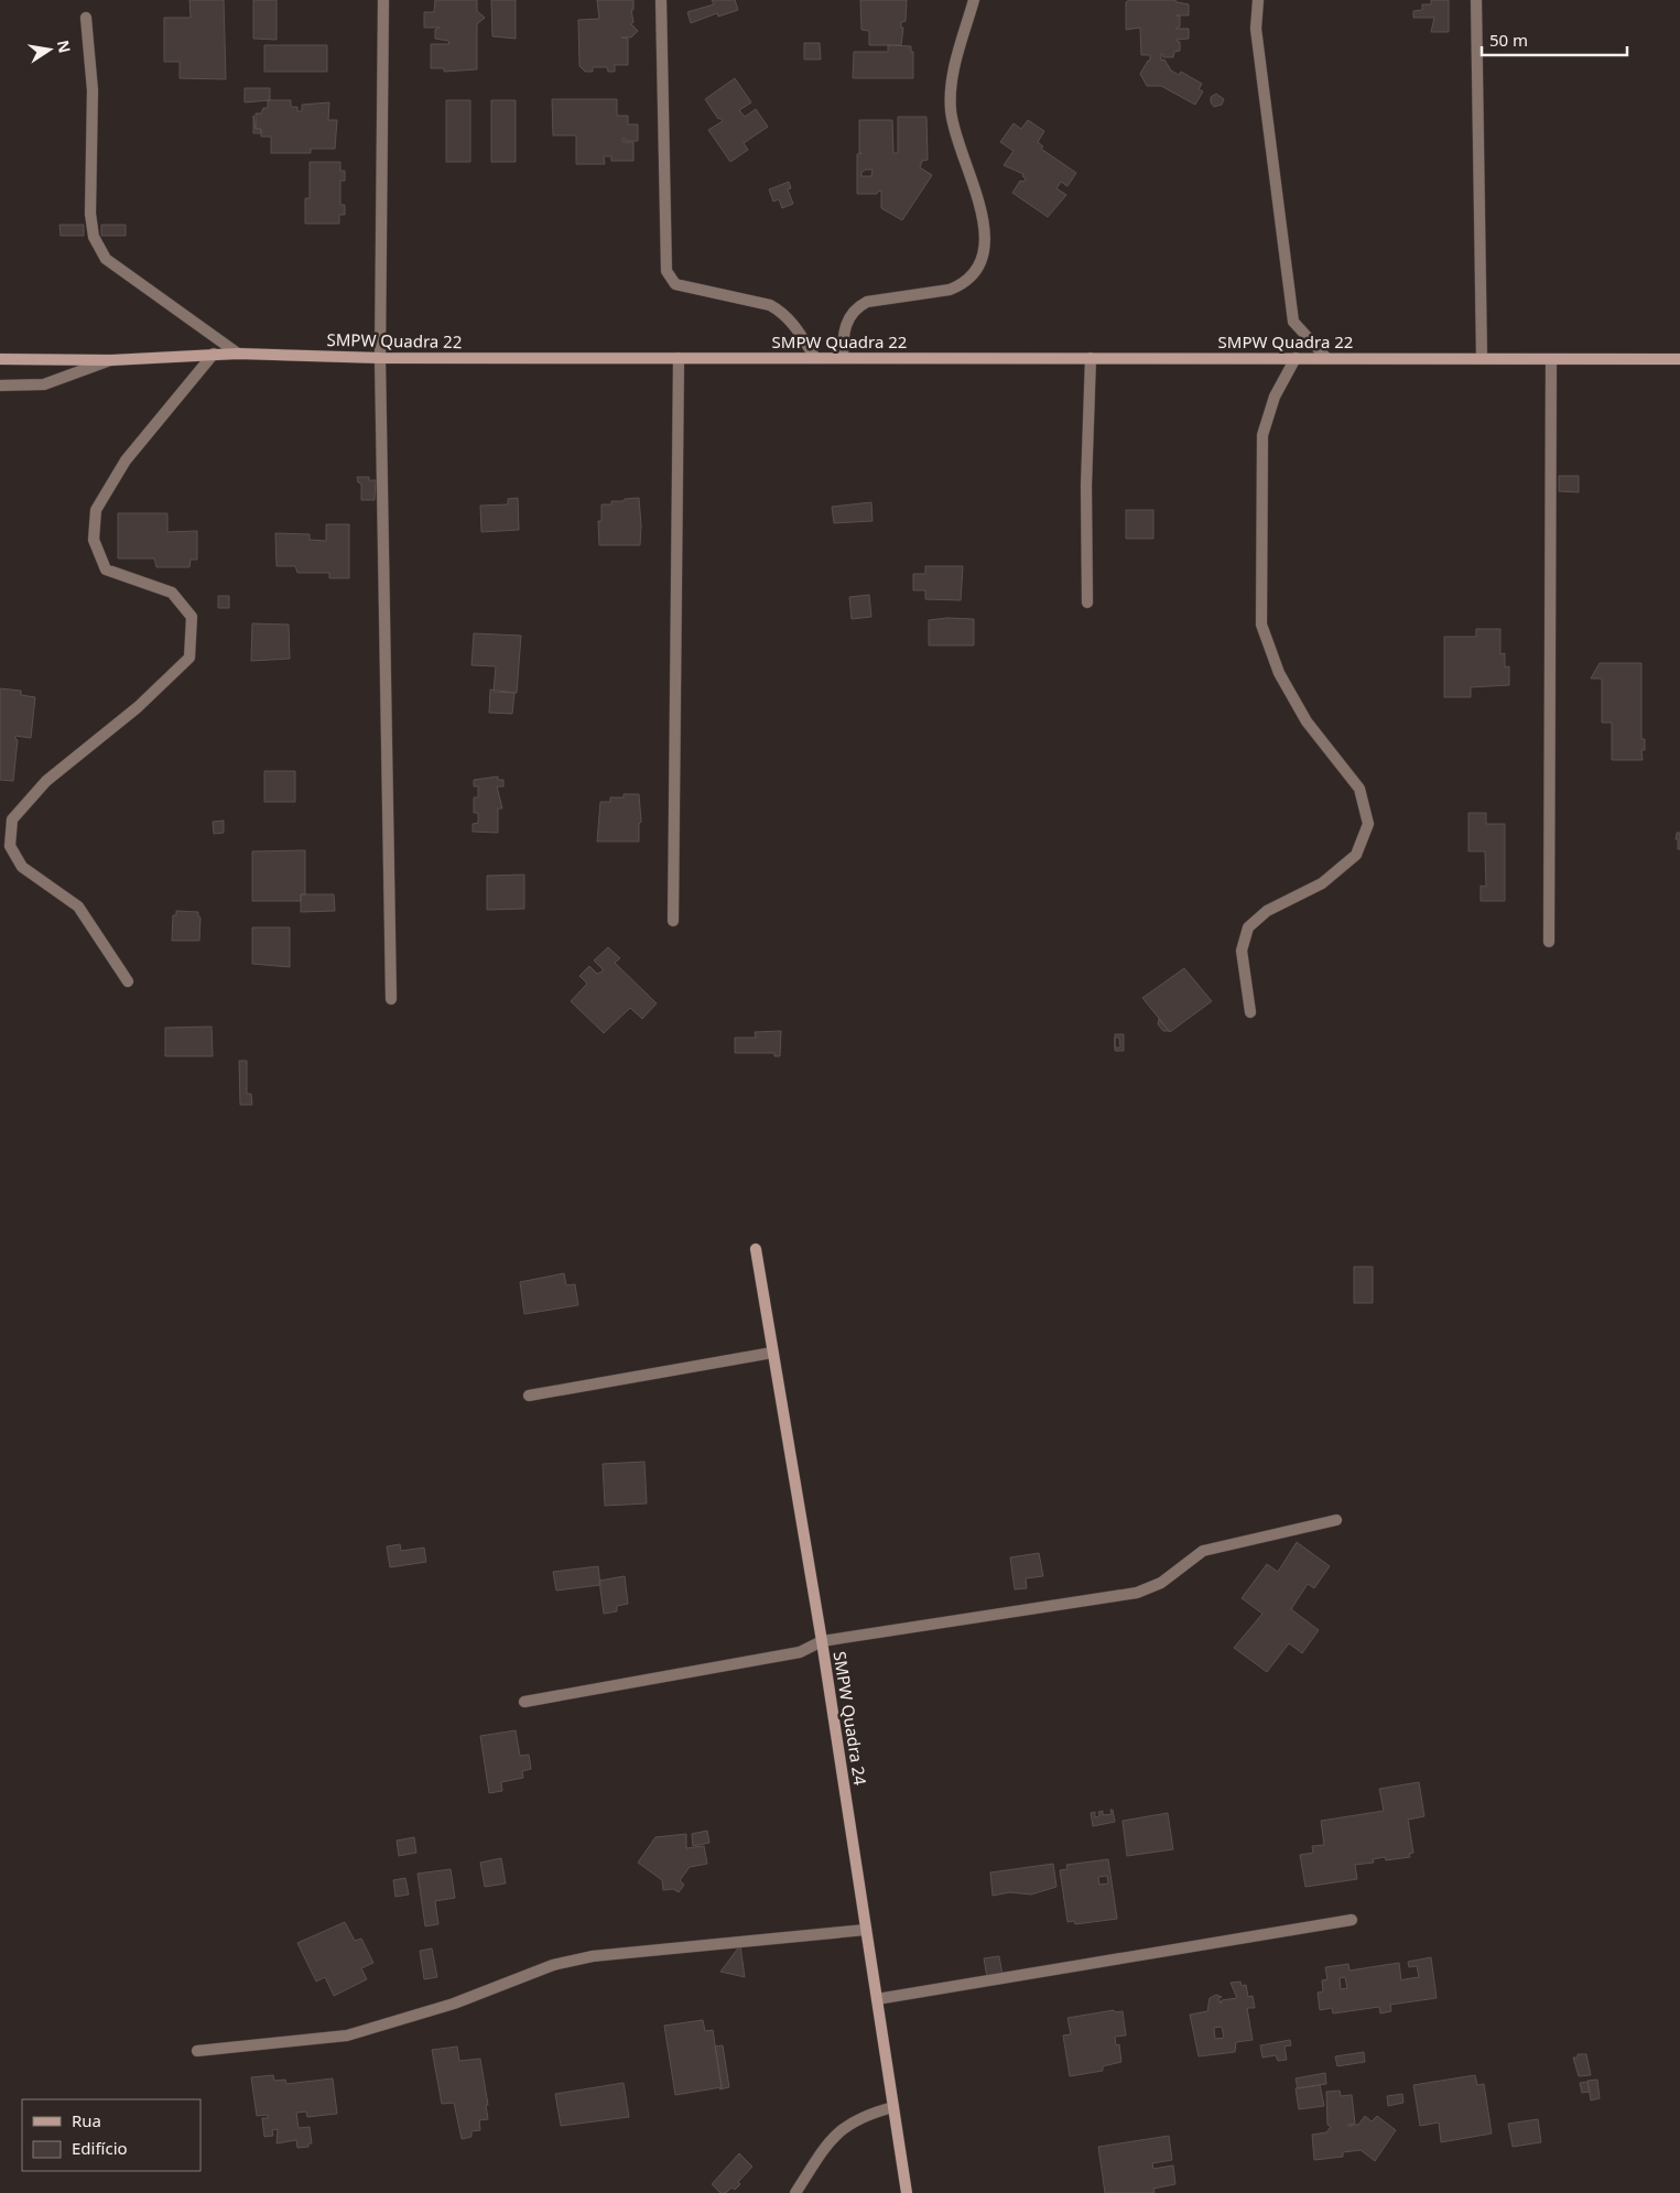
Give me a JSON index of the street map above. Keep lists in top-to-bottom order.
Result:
{
  "streets": {
    "street": ["SMPW Quadra 22", "SMPW Quadra 24"]
  },
  "legend": ["Rua", "Edifício"],
  "scale_bar": "50 m",
  "north": "right"
}
